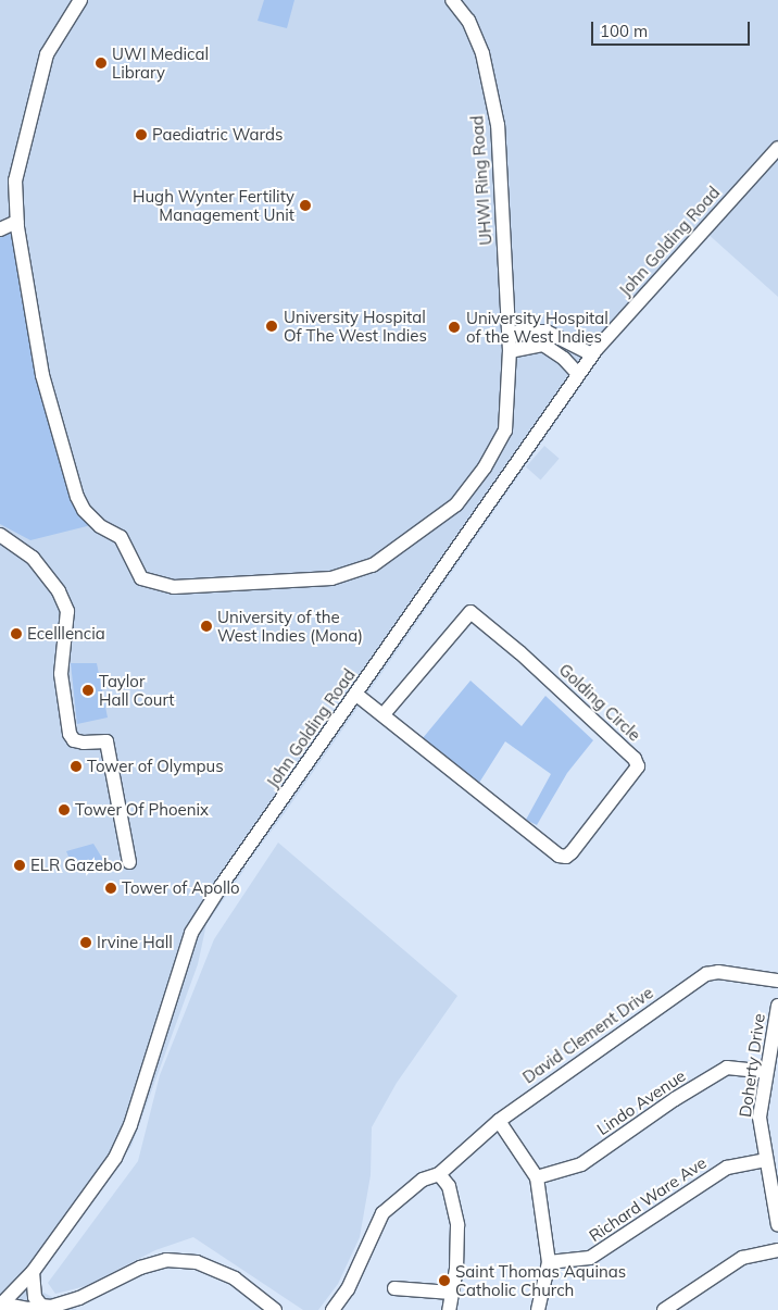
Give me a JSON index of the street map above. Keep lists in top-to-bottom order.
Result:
{
  "streets": {
    "street": [
      "UHWI Ring Road",
      "John Golding Road",
      "Golding Circle",
      "David Clement Drive",
      "Doherty Drive",
      "Lindo Avenue",
      "Richard Ware Ave"
    ]
  },
  "crossings": [
    ["John Golding Road", "Golding Circle"],
    ["Doherty Drive", "Lindo Avenue"],
    ["Doherty Drive", "Richard Ware Ave"]
  ],
  "places": [
    "UWI Medical Library",
    "Paediatric Wards",
    "Hugh Wynter Fertility Management Unit",
    "University Hospital Of The West Indies",
    "University Hospital of the West Indies",
    "University of the West Indies (Mona)",
    "Ecelllencia",
    "Taylor Hall Court",
    "Tower of Olympus",
    "Tower Of Phoenix",
    "ELR Gazebo",
    "Tower of Apollo",
    "Irvine Hall",
    "Saint Thomas Aquinas Catholic Church"
  ],
  "scale_bar": "100 m"
}
